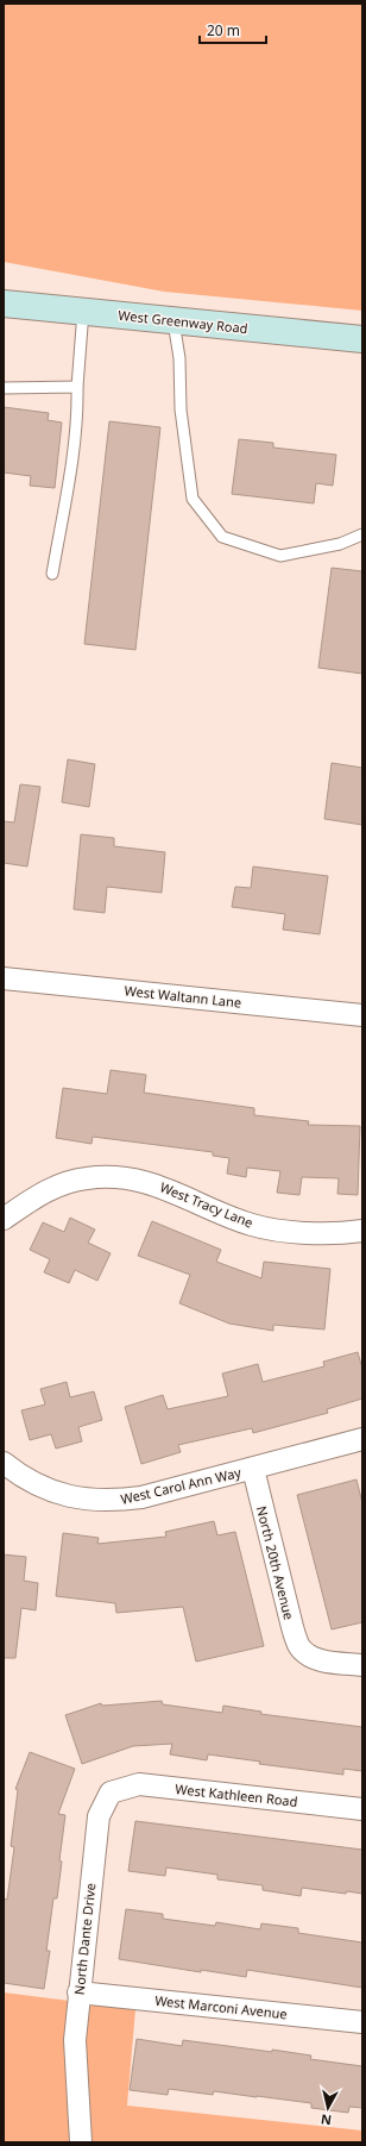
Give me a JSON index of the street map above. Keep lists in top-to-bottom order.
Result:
{
  "streets": {
    "main road": ["West Greenway Road"],
    "street": [
      "West Waltann Lane",
      "West Tracy Lane",
      "West Carol Ann Way",
      "North 20th Avenue",
      "West Kathleen Road",
      "North Dante Drive",
      "West Marconi Avenue"
    ]
  },
  "crossings": [
    ["West Carol Ann Way", "North 20th Avenue"],
    ["West Kathleen Road", "North Dante Drive"],
    ["North Dante Drive", "West Marconi Avenue"]
  ],
  "scale_bar": "20 m",
  "north": "bottom"
}
